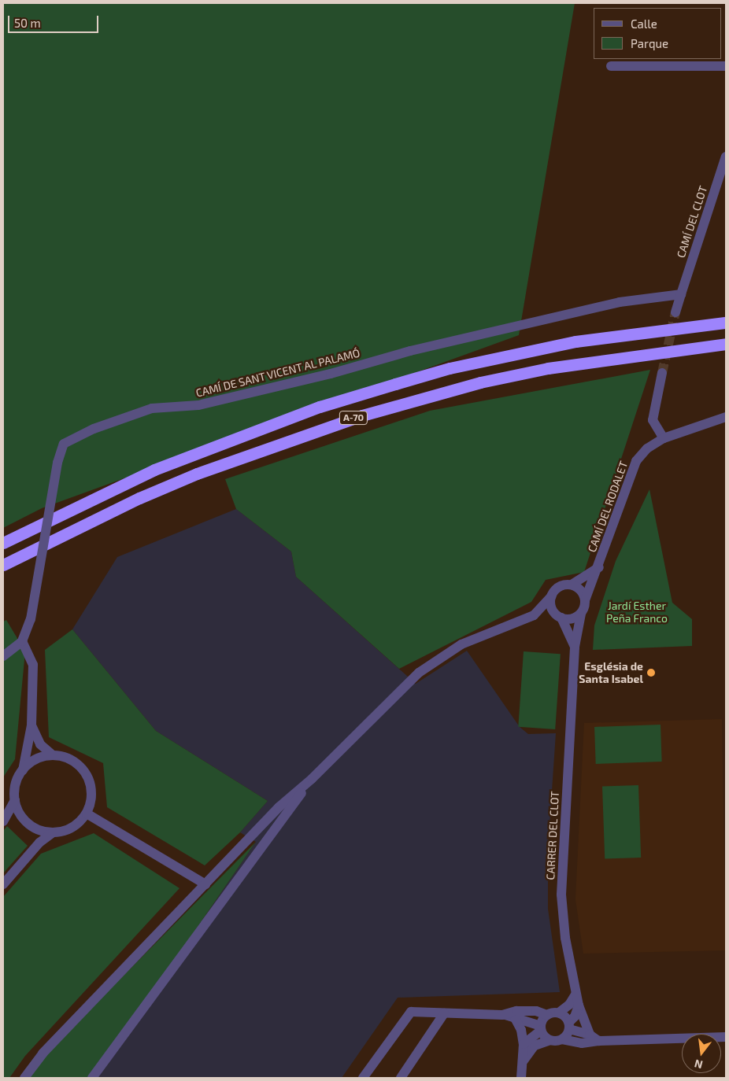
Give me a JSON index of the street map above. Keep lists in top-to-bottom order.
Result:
{
  "streets": {
    "highway": ["A-70"],
    "street": [
      "CAMÍ DEL CLOT",
      "CAMÍ DE SANT VICENT AL PALAMÓ",
      "CAMÍ DEL RODALET",
      "CARRER DEL CLOT"
    ]
  },
  "crossings": [
    ["CAMÍ DEL CLOT", "CAMÍ DE SANT VICENT AL PALAMÓ"],
    ["CAMÍ DEL RODALET", "CARRER DEL CLOT"]
  ],
  "parks": ["Jardí Esther Peña Franco"],
  "places": ["Església de Santa Isabel"],
  "legend": ["Calle", "Parque"],
  "scale_bar": "50 m",
  "north": "bottom"
}
